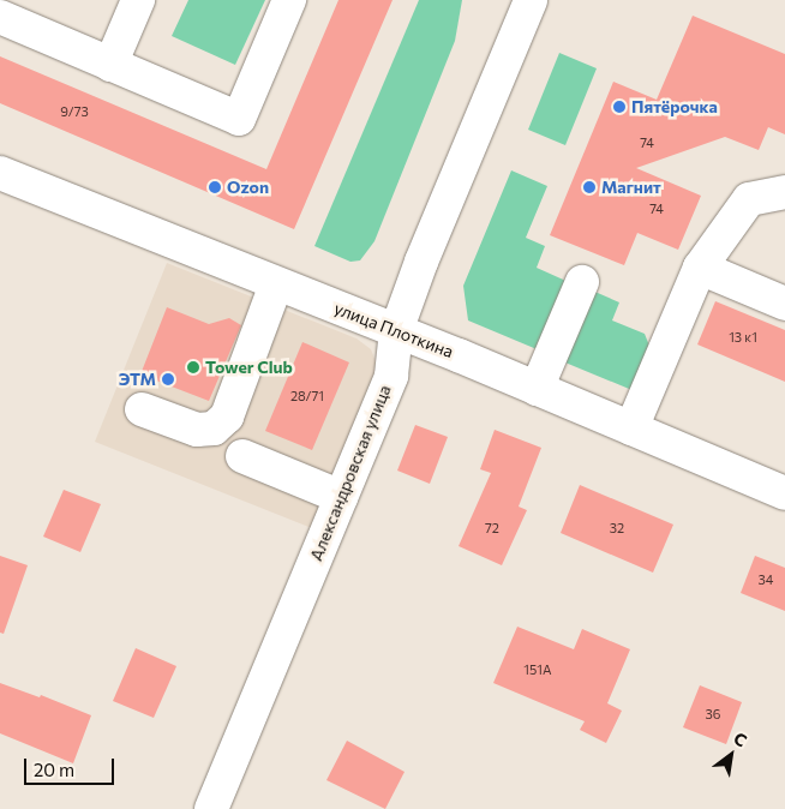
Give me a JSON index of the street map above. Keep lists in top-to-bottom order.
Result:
{
  "streets": {
    "street": ["улица Плоткина", "Александровская улица"]
  },
  "crossings": [
    ["улица Плоткина", "Александровская улица"]
  ],
  "places": [
    "Пятёрочка",
    "Ozon",
    "Магнит",
    "Tower Club",
    "ЭТМ"
  ],
  "house_numbers": [
    "9/73",
    "74",
    "74",
    "13 к1",
    "28/71",
    "72",
    "32",
    "34",
    "151А",
    "36"
  ],
  "scale_bar": "20 m",
  "north": "top right"
}
